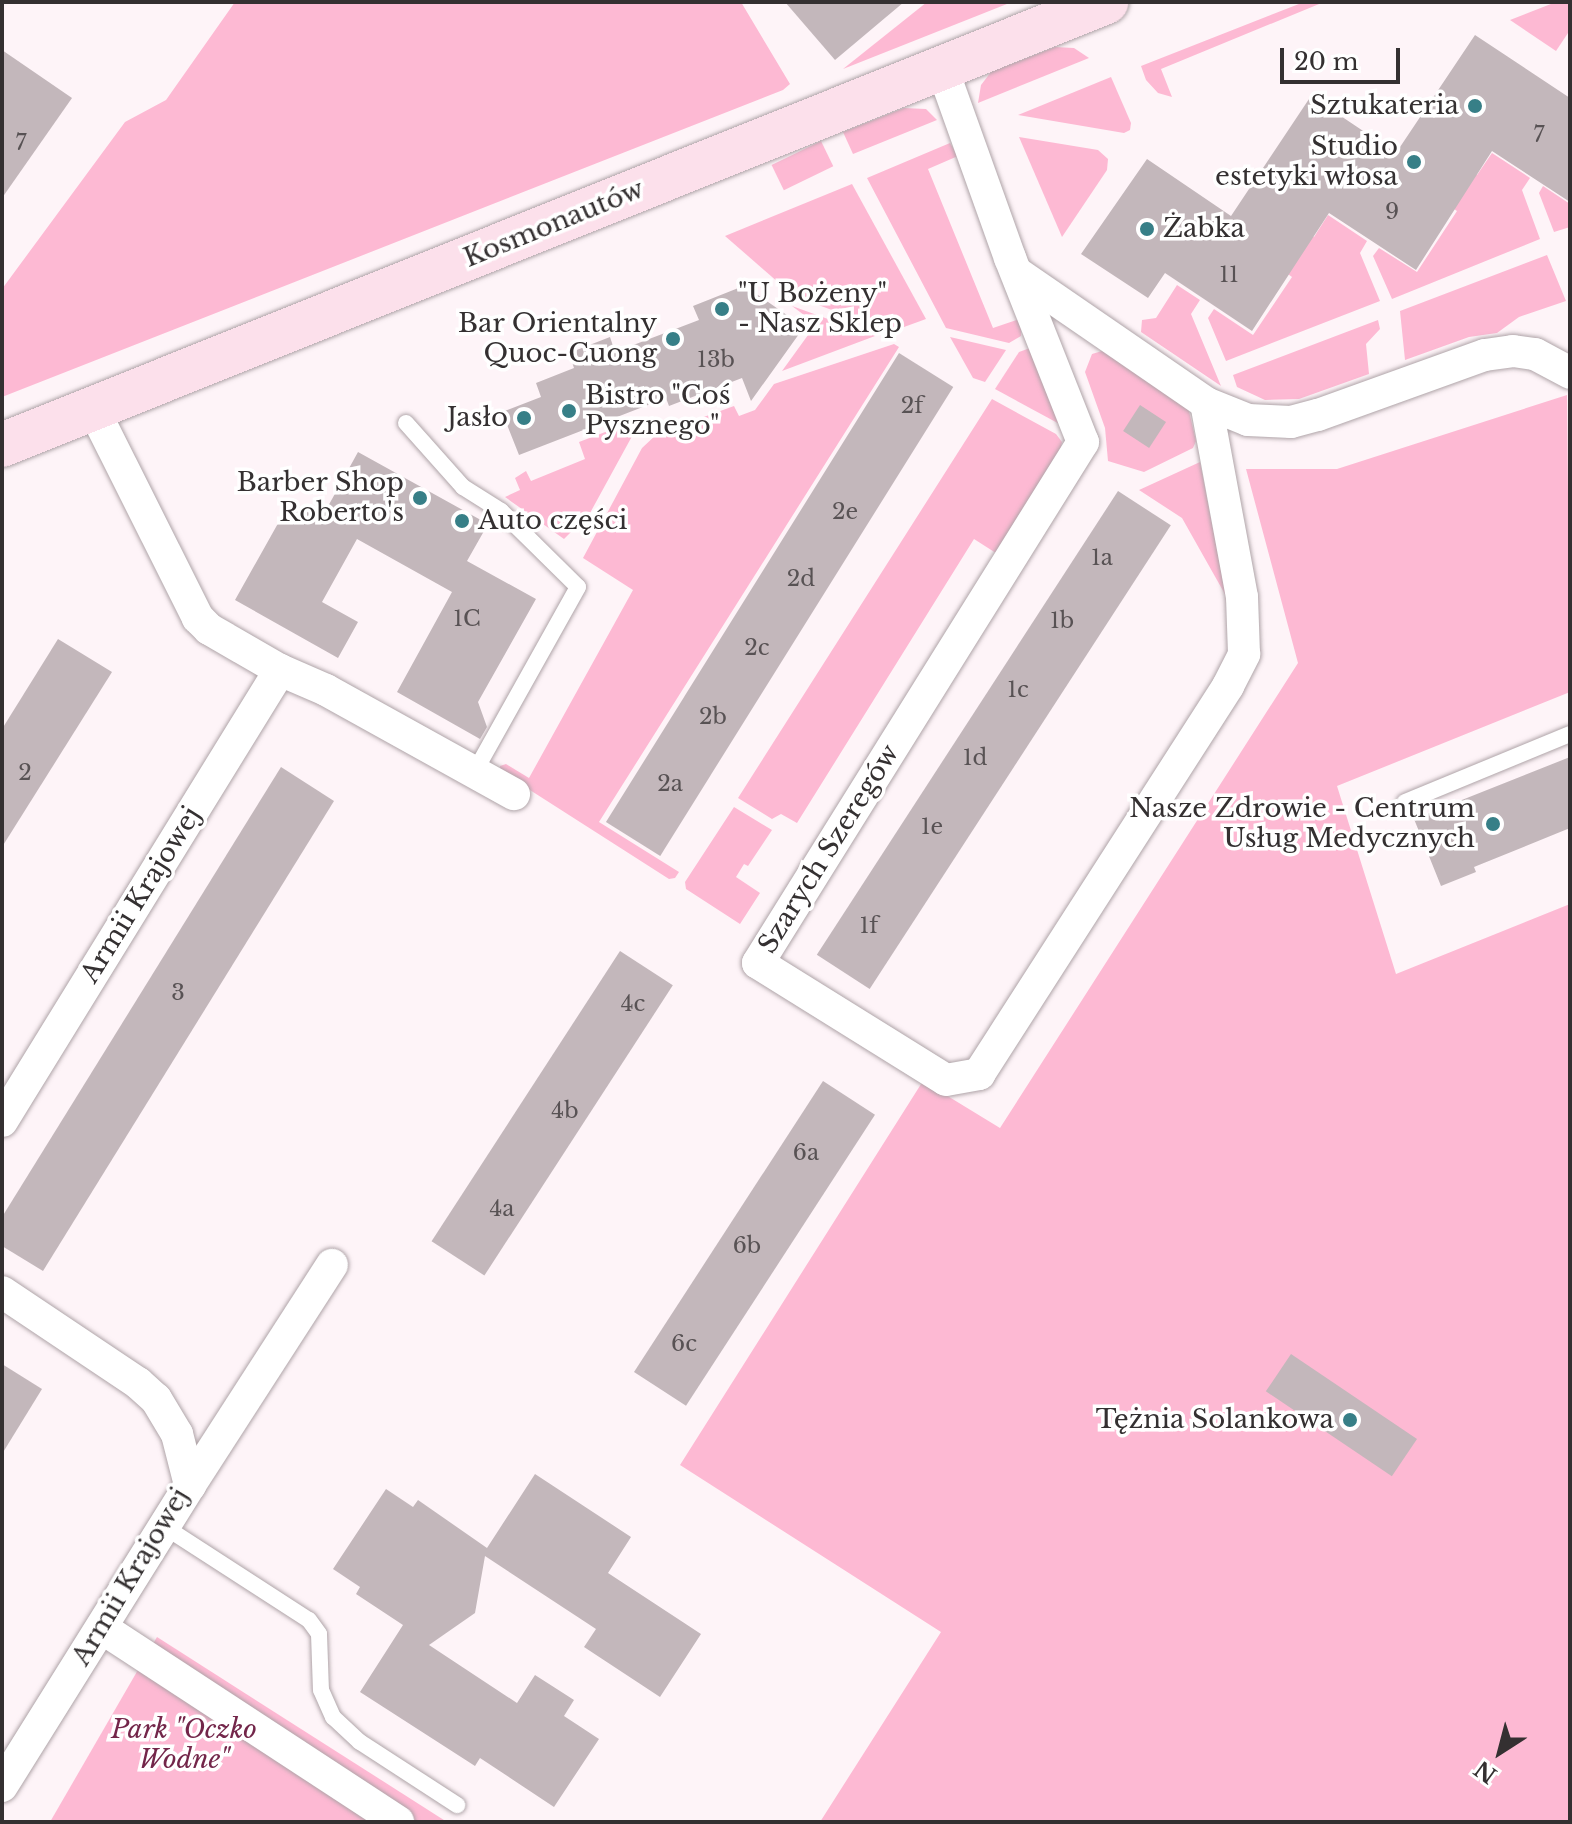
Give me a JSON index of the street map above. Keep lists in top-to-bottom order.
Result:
{
  "streets": {
    "street": ["Kosmonautów", "Szarych Szeregów", "Armii Krajowej"]
  },
  "crossings": [
    ["Kosmonautów", "Szarych Szeregów"]
  ],
  "parks": ["Park \"Oczko Wodne\""],
  "places": [
    "Sztukateria",
    "Studio estetyki włosa",
    "Żabka",
    "\"U Bożeny\" - Nasz Sklep",
    "Bar Orientalny Quoc-Cuong",
    "Bistro \"Coś Pysznego\"",
    "Jasło",
    "Barber Shop Roberto's",
    "Auto części",
    "Nasze Zdrowie - Centrum Usług Medycznych",
    "Tężnia Solankowa"
  ],
  "house_numbers": [
    "7",
    "7",
    "9",
    "11",
    "13b",
    "2f",
    "2e",
    "1a",
    "2d",
    "1C",
    "1b",
    "2c",
    "1c",
    "2b",
    "1d",
    "2",
    "2a",
    "1e",
    "1f",
    "3",
    "4c",
    "4b",
    "6a",
    "4a",
    "6b",
    "6c"
  ],
  "scale_bar": "20 m",
  "north": "bottom left"
}
